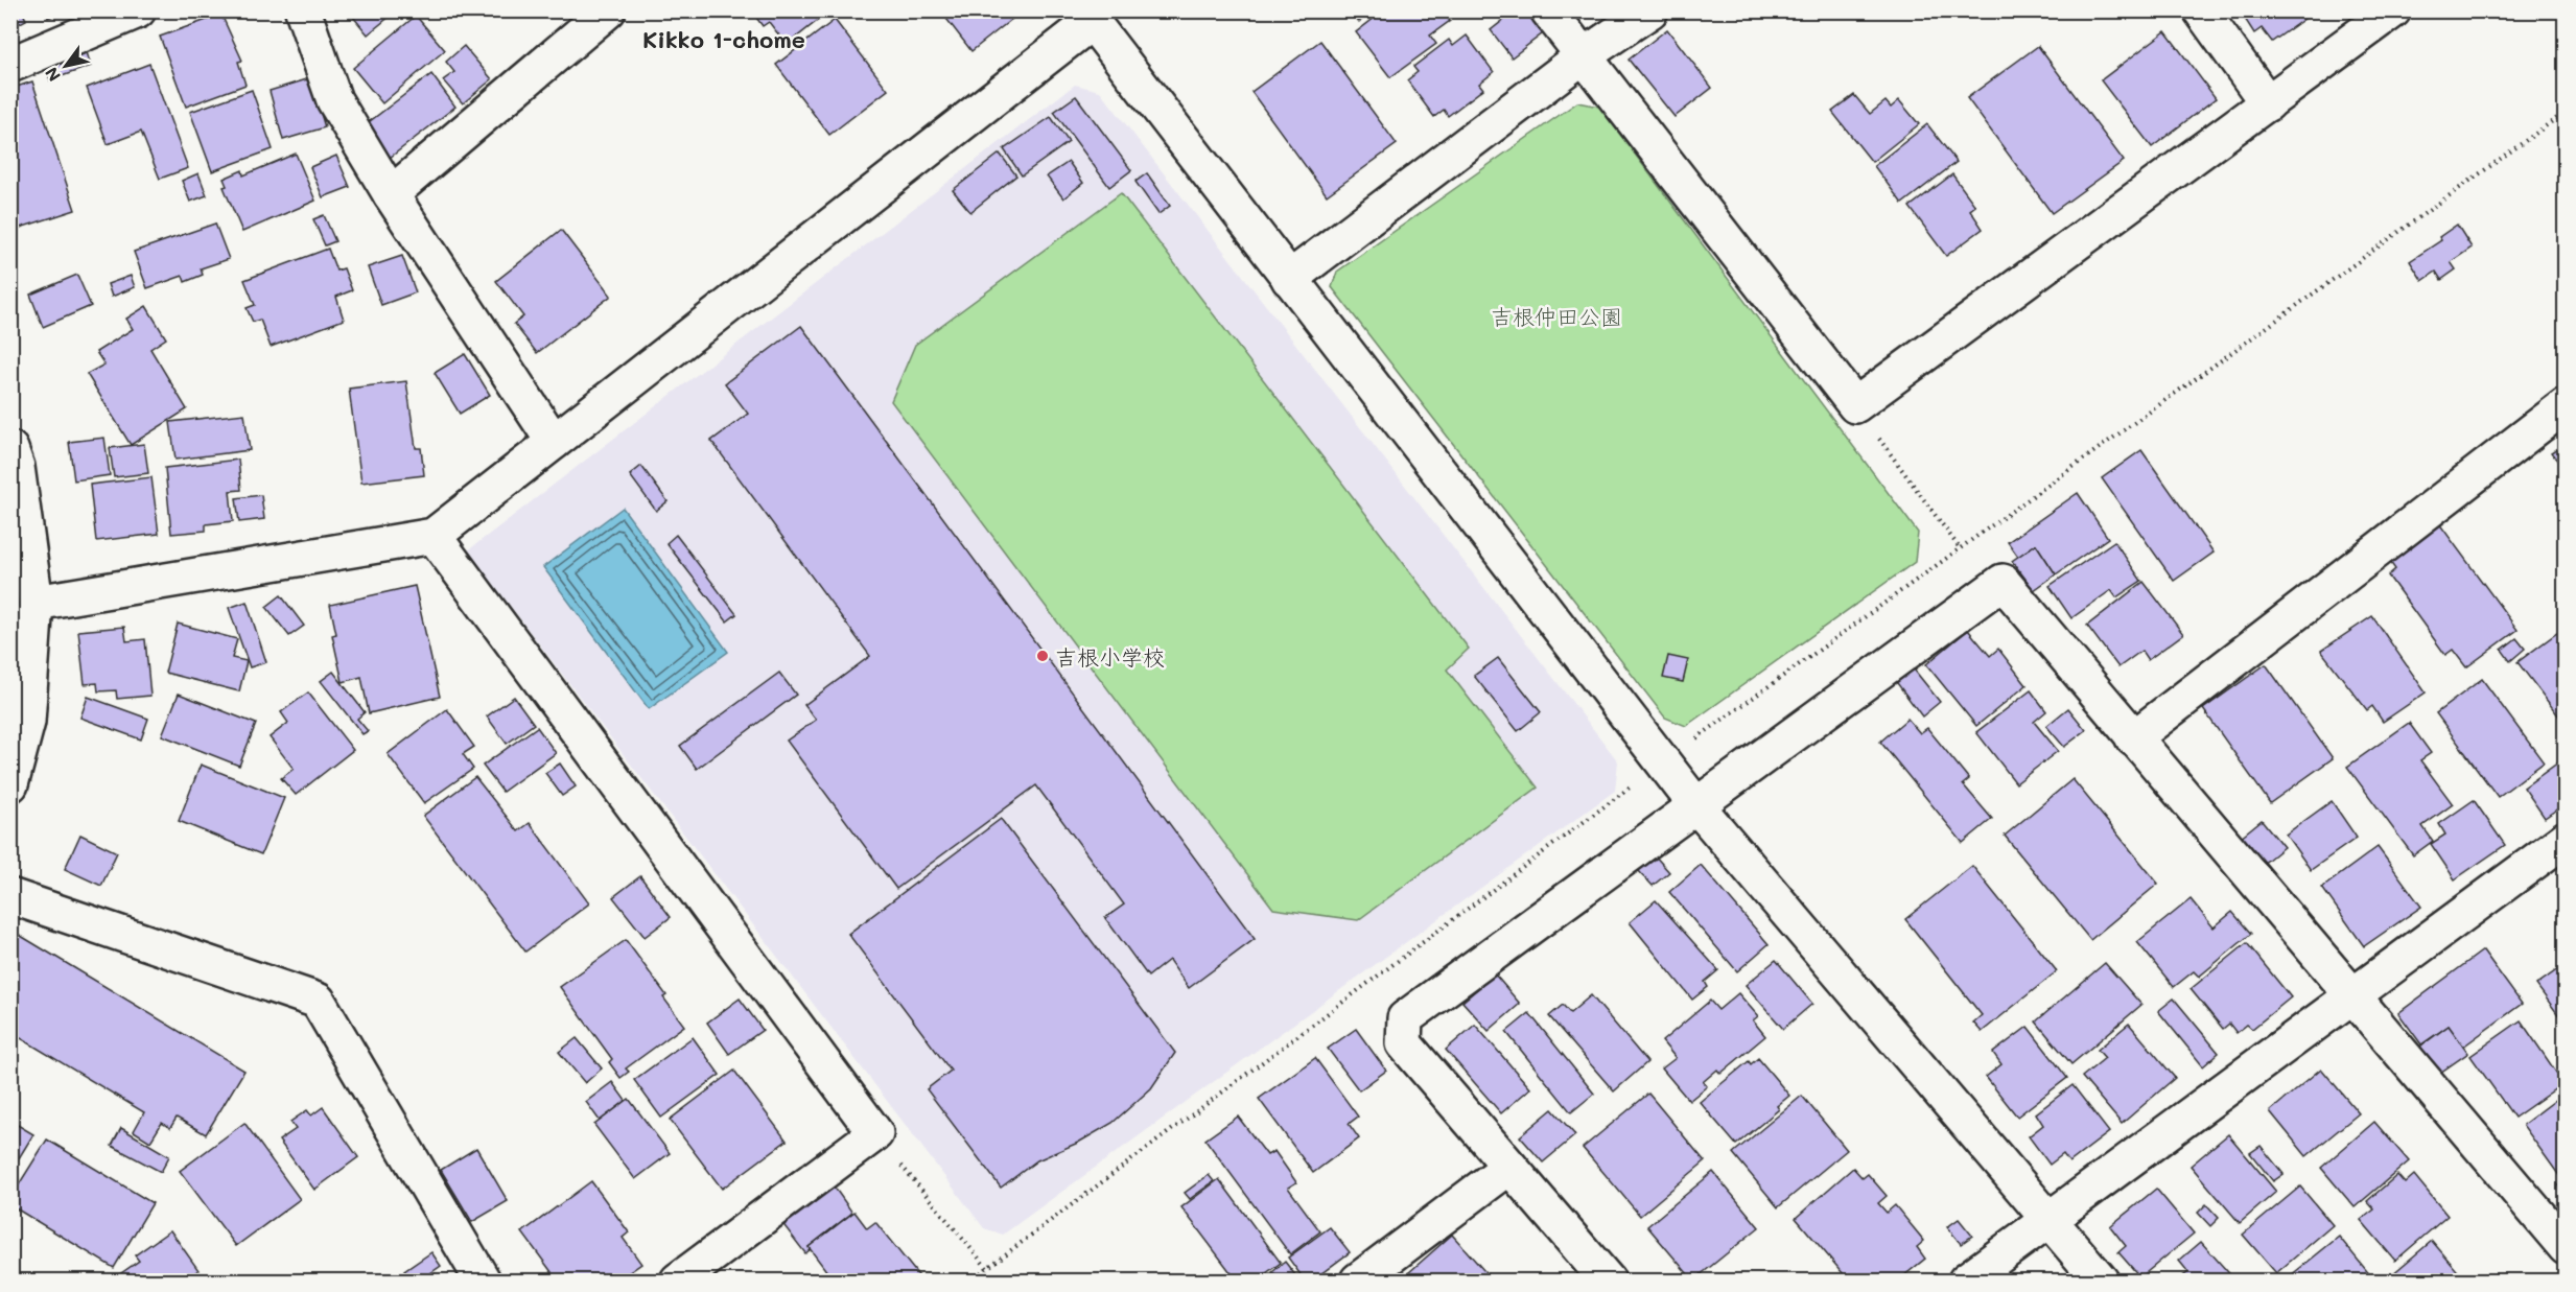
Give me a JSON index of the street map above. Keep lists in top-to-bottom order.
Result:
{
  "districts": ["Kikko 1-chome"],
  "parks": ["吉根仲田公園"],
  "places": ["吉根小学校"],
  "north": "bottom left"
}
